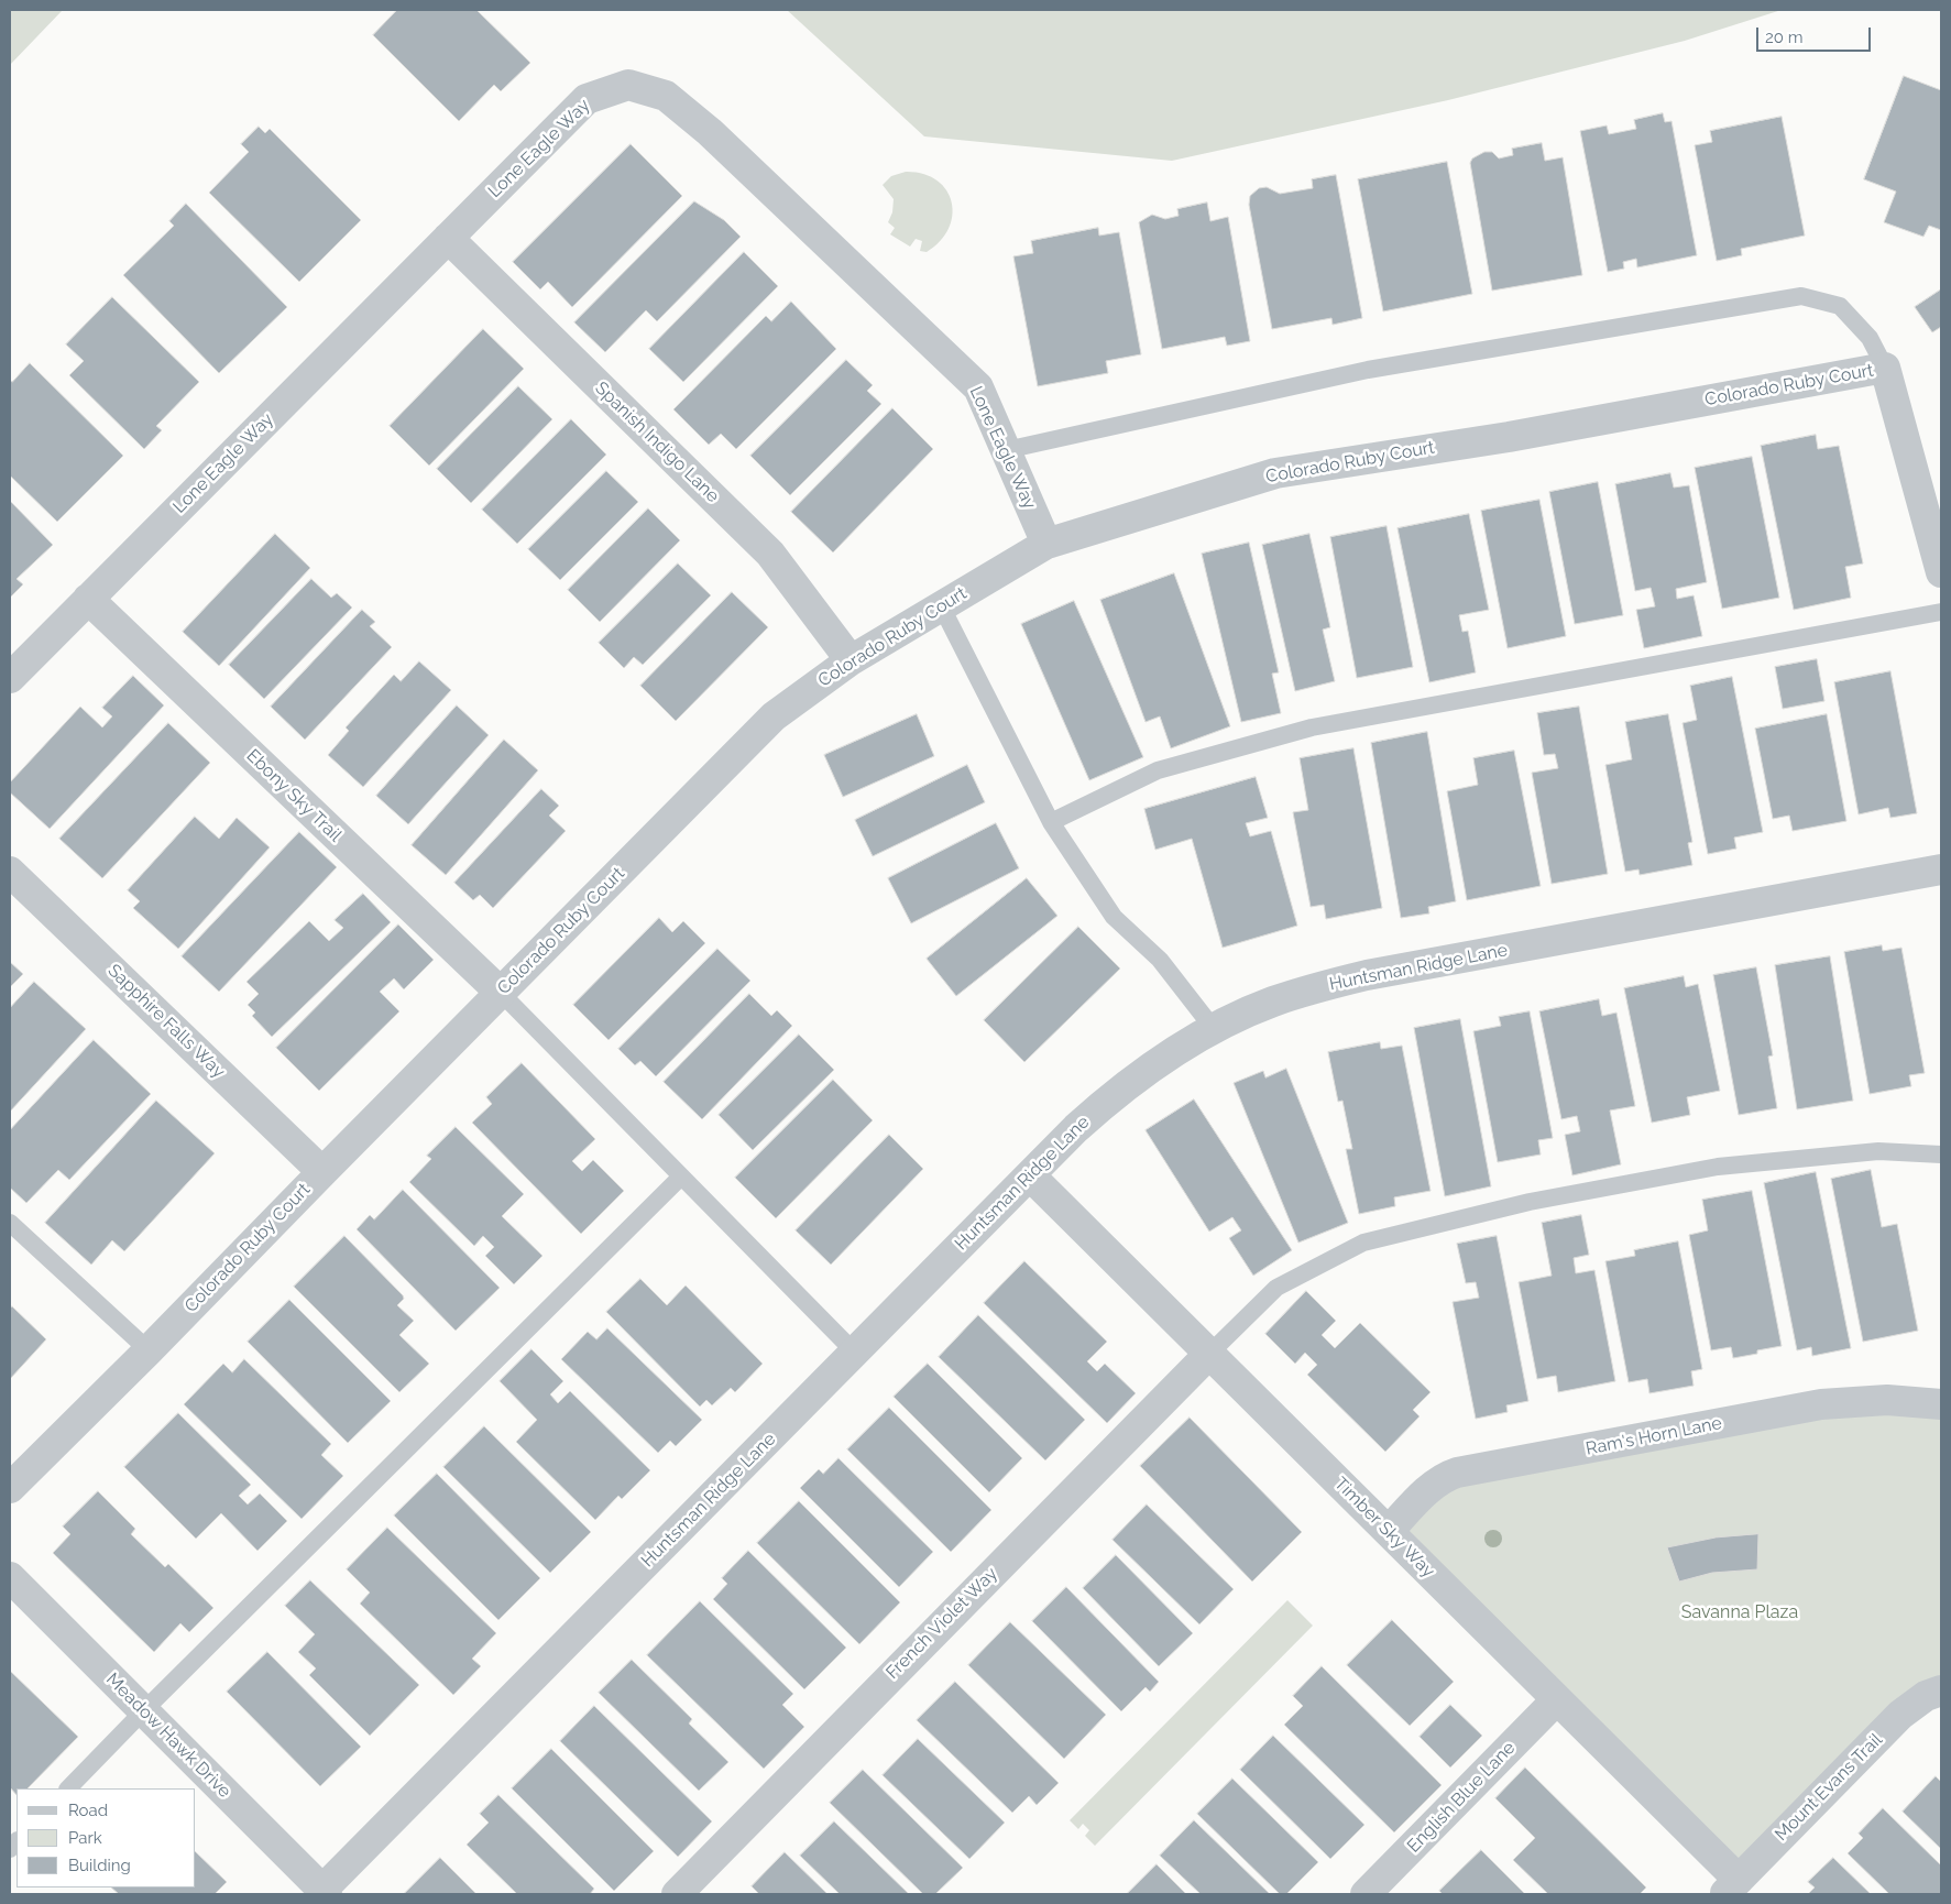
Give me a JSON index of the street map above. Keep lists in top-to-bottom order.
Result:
{
  "streets": {
    "street": [
      "Lone Eagle Way",
      "Colorado Ruby Court",
      "Spanish Indigo Lane",
      "Ebony Sky Trail",
      "Huntsman Ridge Lane",
      "Sapphire Falls Way",
      "Ram's Horn Lane",
      "Timber Sky Way",
      "French Violet Way",
      "Meadow Hawk Drive",
      "Mount Evans Trail",
      "English Blue Lane"
    ]
  },
  "crossings": [
    ["Lone Eagle Way", "Colorado Ruby Court"],
    ["Lone Eagle Way", "Spanish Indigo Lane"],
    ["Lone Eagle Way", "Ebony Sky Trail"],
    ["Colorado Ruby Court", "Spanish Indigo Lane"],
    ["Colorado Ruby Court", "Ebony Sky Trail"],
    ["Colorado Ruby Court", "Sapphire Falls Way"],
    ["Huntsman Ridge Lane", "Timber Sky Way"],
    ["Huntsman Ridge Lane", "Meadow Hawk Drive"],
    ["Ram's Horn Lane", "Timber Sky Way"],
    ["Timber Sky Way", "French Violet Way"],
    ["Timber Sky Way", "Mount Evans Trail"],
    ["Timber Sky Way", "English Blue Lane"]
  ],
  "parks": ["Savanna Plaza"],
  "legend": ["Road", "Park", "Building"],
  "scale_bar": "20 m"
}
